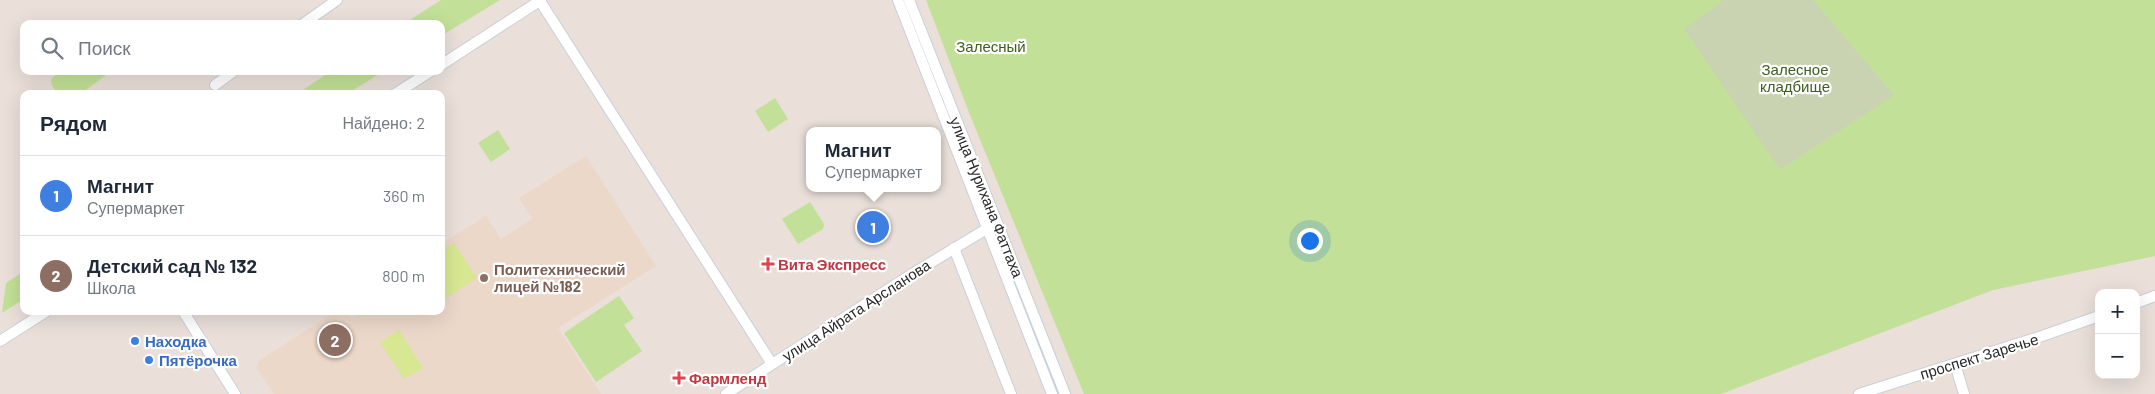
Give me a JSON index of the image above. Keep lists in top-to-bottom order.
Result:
{
  "streets": {
    "street": ["улица Нурихана Фаттаха", "улица Айрата Арсланова", "проспект Заречье"]
  },
  "crossings": [
    ["улица Нурихана Фаттаха", "улица Айрата Арсланова"]
  ],
  "parks": ["Залесный", "Залесное кладбище"],
  "places": {
    "health": ["Вита Экспресс", "Фармленд"],
    "other": ["Политехнический лицей №182", "Находка", "Пятёрочка"]
  },
  "page": {
    "search": "Поиск",
    "heading": ["Рядом", "Найдено: 2"],
    "popup": ["Магнит", "Супермаркет"],
    "list": [
      {
        "mark": "1",
        "name": "Магнит",
        "note": "Супермаркет",
        "value": "360 m"
      },
      {
        "mark": "2",
        "name": "Детский сад № 132",
        "note": "Школа",
        "value": "800 m"
      }
    ],
    "pins": ["1", "2"],
    "map_buttons": ["+", "−"]
  }
}
